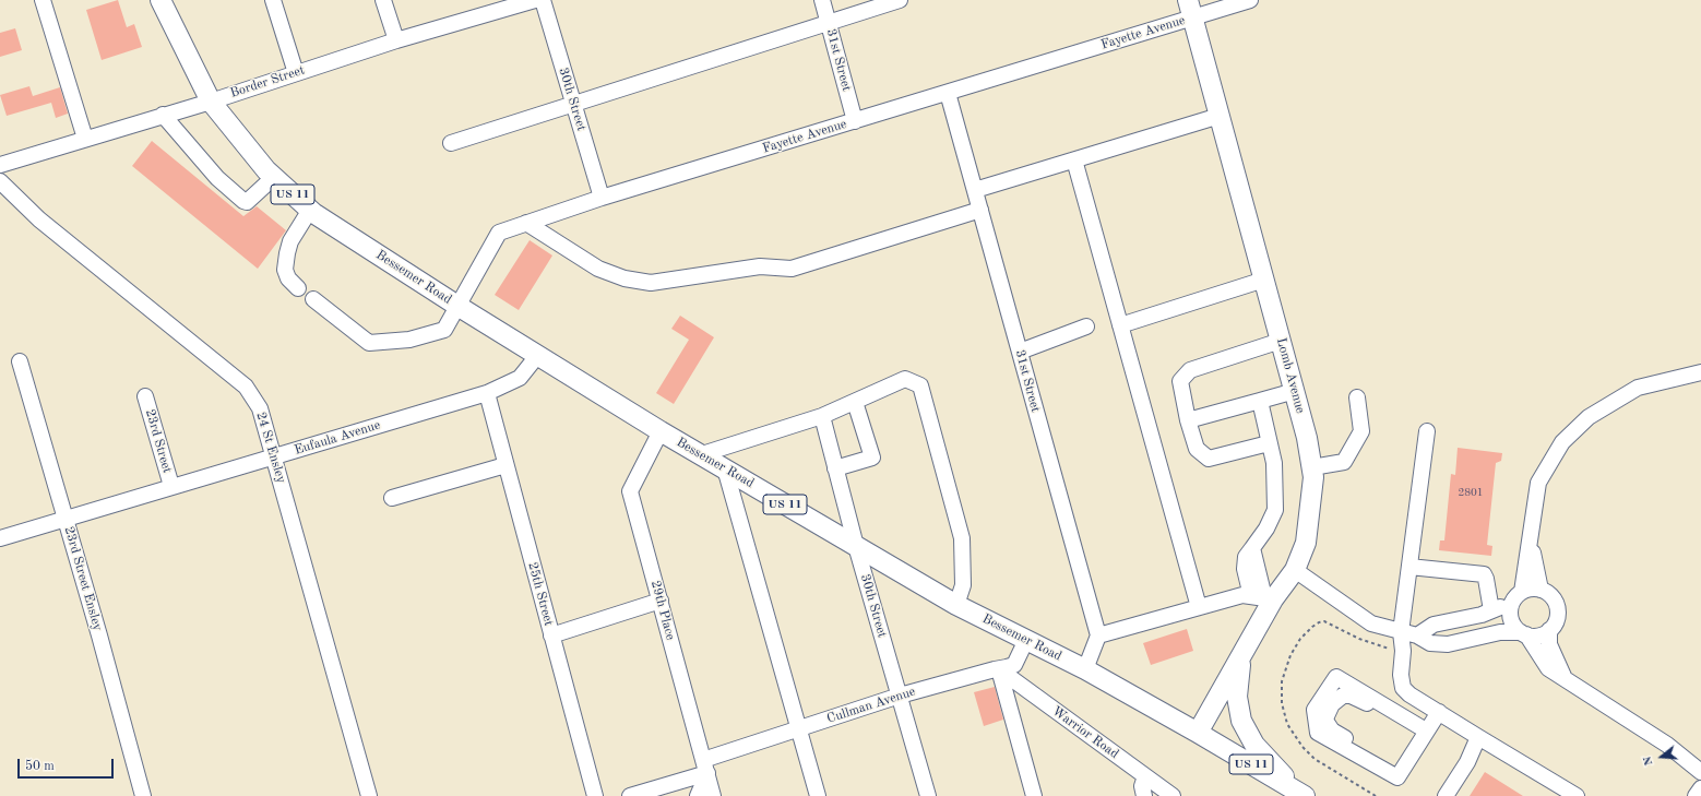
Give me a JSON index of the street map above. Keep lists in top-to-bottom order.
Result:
{
  "streets": {
    "main road": ["US 11", "Bessemer Road", "Lomb Avenue"],
    "street": [
      "Fayette Avenue",
      "31st Street",
      "Border Street",
      "30th Street",
      "Eufaula Avenue",
      "23rd Street",
      "24 St Ensley",
      "23rd Street Ensley",
      "25th Street",
      "29th Place",
      "Cullman Avenue",
      "Warrior Road"
    ]
  },
  "crossings": [
    ["Fayette Avenue", "31st Street"],
    ["Fayette Avenue", "30th Street"],
    ["Fayette Avenue", "Bessemer Road"],
    ["Fayette Avenue", "Lomb Avenue"],
    ["Border Street", "US 11"],
    ["Border Street", "Bessemer Road"],
    ["30th Street", "Bessemer Road"],
    ["30th Street", "Cullman Avenue"],
    ["US 11", "Bessemer Road"],
    ["Bessemer Road", "Lomb Avenue"],
    ["Bessemer Road", "Eufaula Avenue"],
    ["Bessemer Road", "29th Place"],
    ["Bessemer Road", "Cullman Avenue"],
    ["Eufaula Avenue", "23rd Street"],
    ["Eufaula Avenue", "24 St Ensley"],
    ["Eufaula Avenue", "23rd Street Ensley"],
    ["Eufaula Avenue", "25th Street"],
    ["29th Place", "Cullman Avenue"],
    ["Cullman Avenue", "Warrior Road"]
  ],
  "house_numbers": ["2801"],
  "scale_bar": "50 m",
  "north": "left"
}
